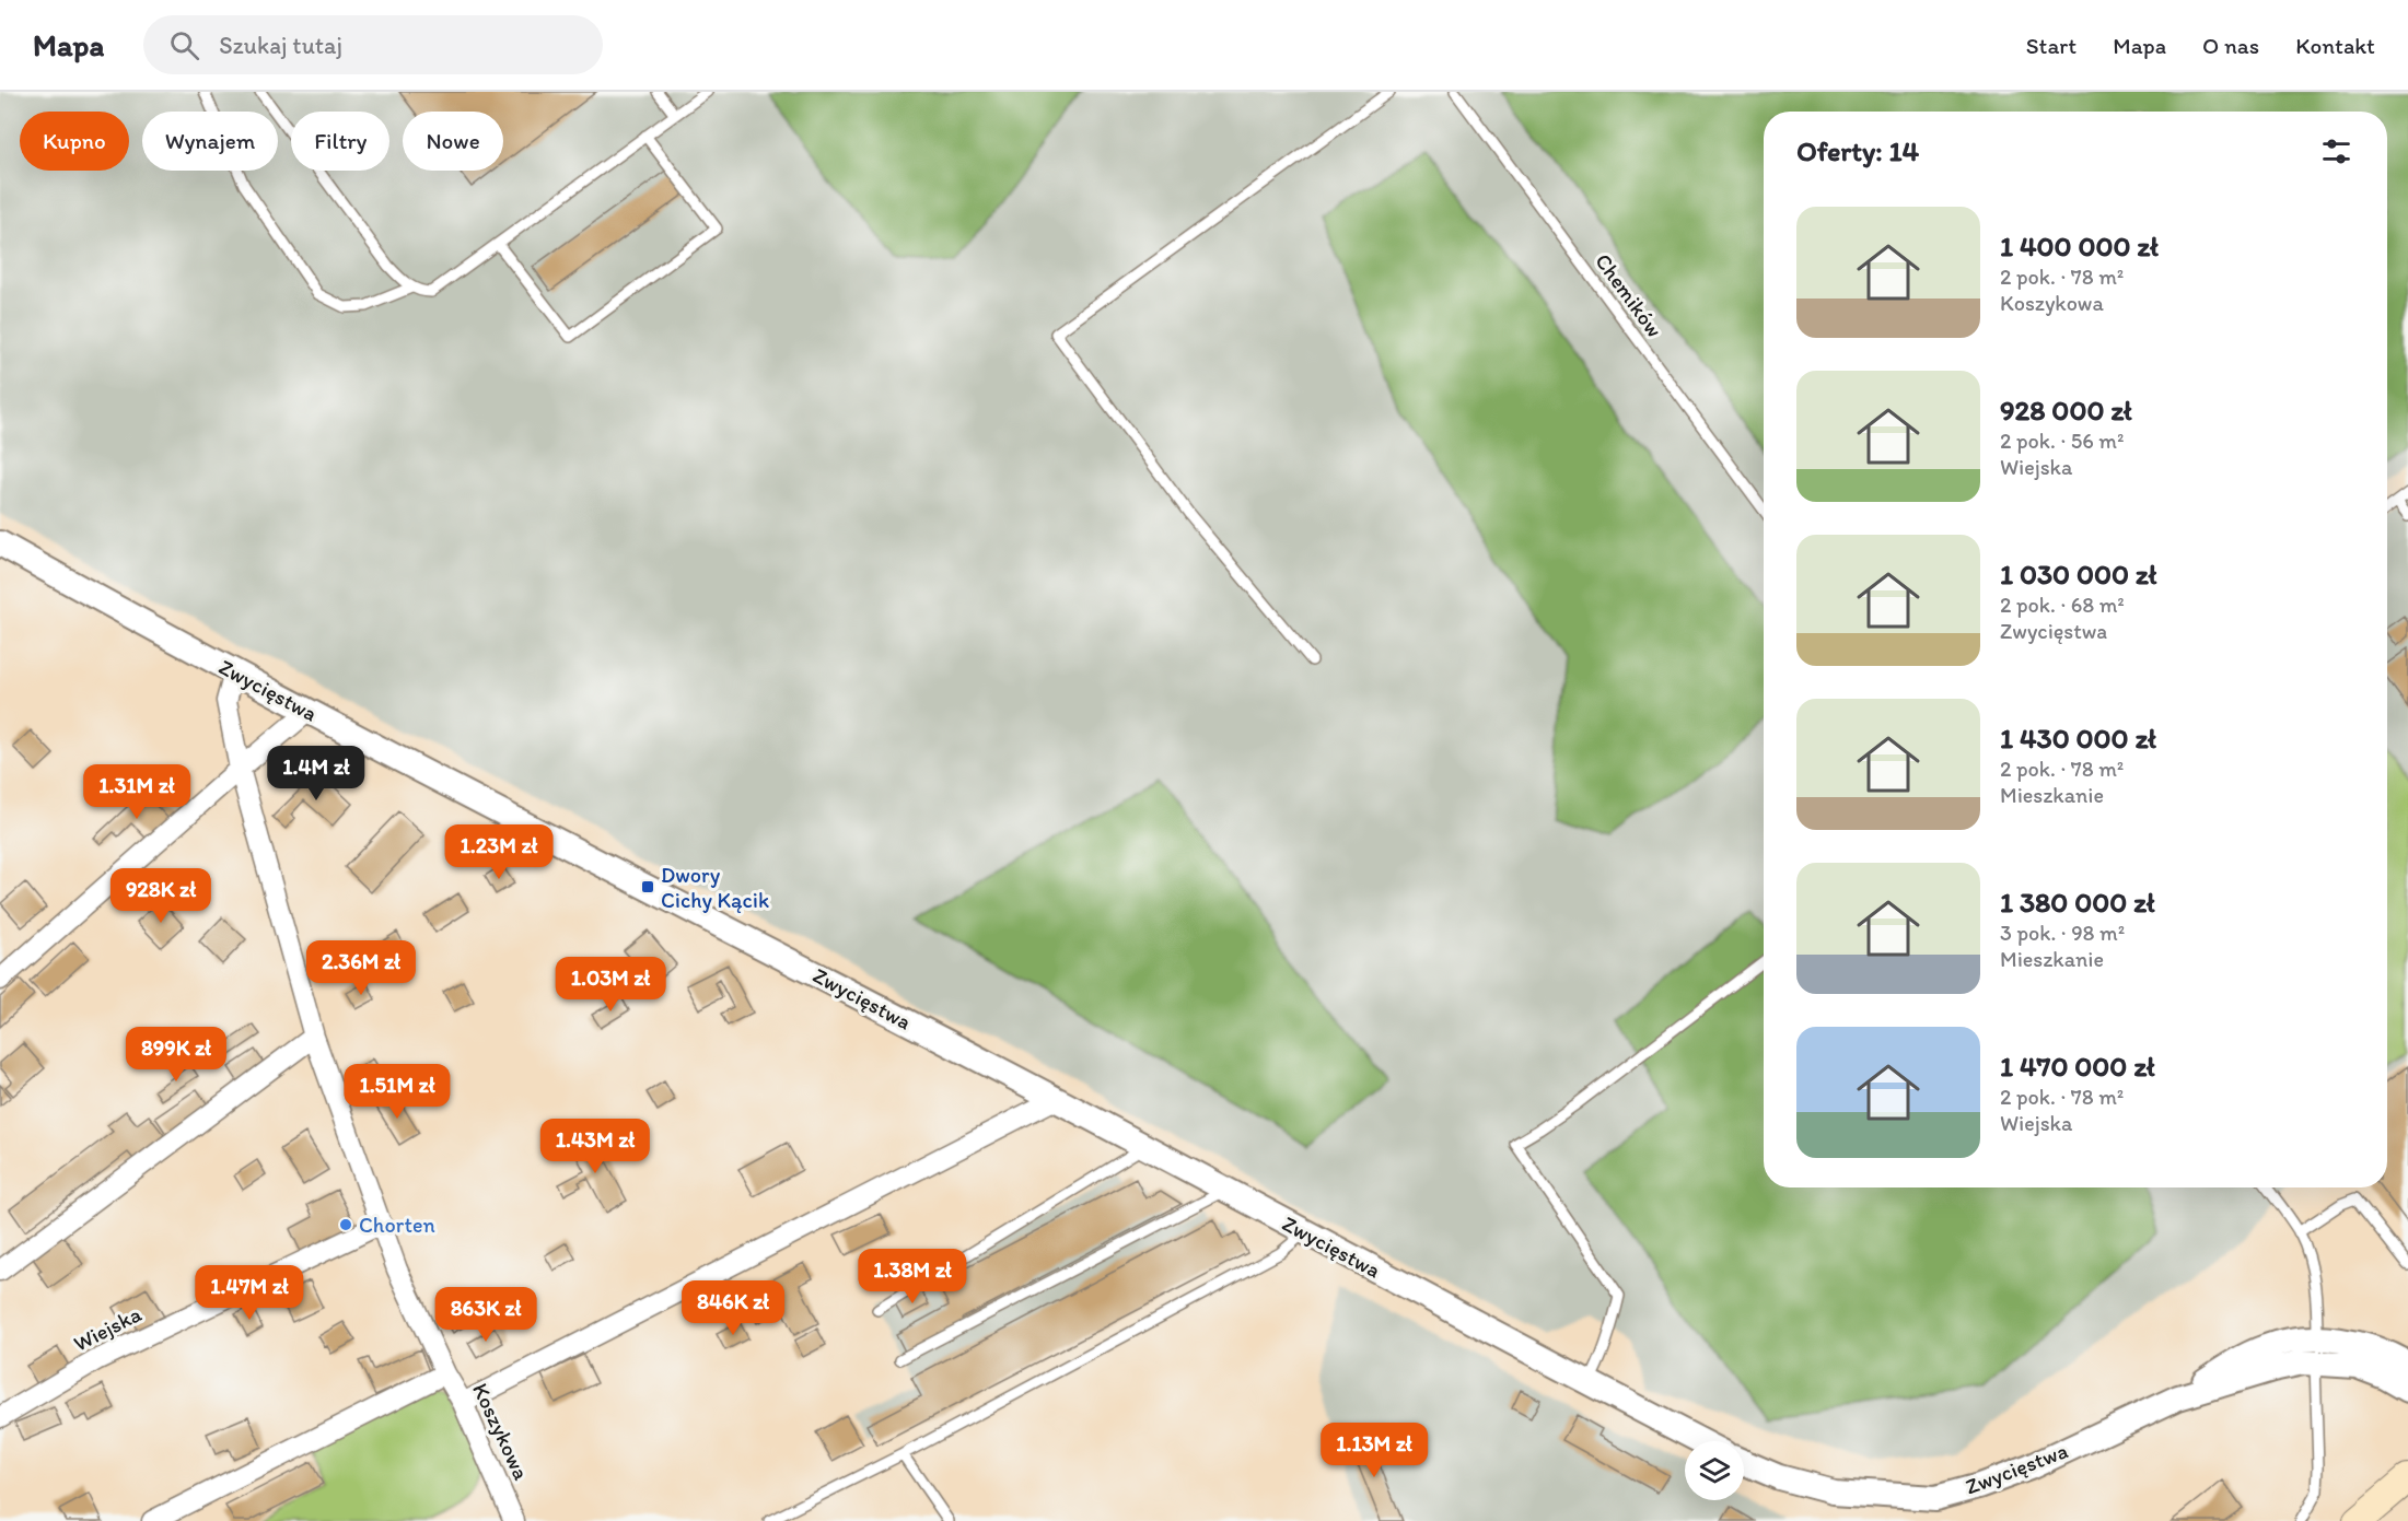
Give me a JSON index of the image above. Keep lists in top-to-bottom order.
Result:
{
  "streets": {
    "street": ["Zwycięstwa", "Wiejska", "Koszykowa"],
    "lane": ["Chemików"]
  },
  "crossings": [
    ["Zwycięstwa", "Koszykowa"],
    ["Wiejska", "Koszykowa"]
  ],
  "places": {
    "transit": ["Dwory Cichy Kącik"],
    "other": ["Chorten"]
  },
  "page": {
    "header": "Mapa",
    "search": "Szukaj tutaj",
    "nav": [
      "Start",
      "Mapa",
      "O nas",
      "Kontakt"
    ],
    "chip": [
      "Kupno",
      "Wynajem",
      "Filtry",
      "Nowe"
    ],
    "heading": "Oferty: 14",
    "list": [
      {
        "name": "1 400 000 zł",
        "note": "2 pok. · 78 m² · Koszykowa"
      },
      {
        "name": "928 000 zł",
        "note": "2 pok. · 56 m² · Wiejska"
      },
      {
        "name": "1 030 000 zł",
        "note": "2 pok. · 68 m² · Zwycięstwa"
      },
      {
        "name": "1 430 000 zł",
        "note": "2 pok. · 78 m² · Mieszkanie"
      },
      {
        "name": "1 380 000 zł",
        "note": "3 pok. · 98 m² · Mieszkanie"
      },
      {
        "name": "1 470 000 zł",
        "note": "2 pok. · 78 m² · Wiejska"
      }
    ],
    "price": [
      "1.4M zł",
      "1.31M zł",
      "1.23M zł",
      "928K zł",
      "2.36M zł",
      "1.03M zł",
      "899K zł",
      "1.51M zł",
      "1.43M zł",
      "1.38M zł",
      "1.47M zł",
      "846K zł",
      "863K zł",
      "1.13M zł"
    ]
  }
}
